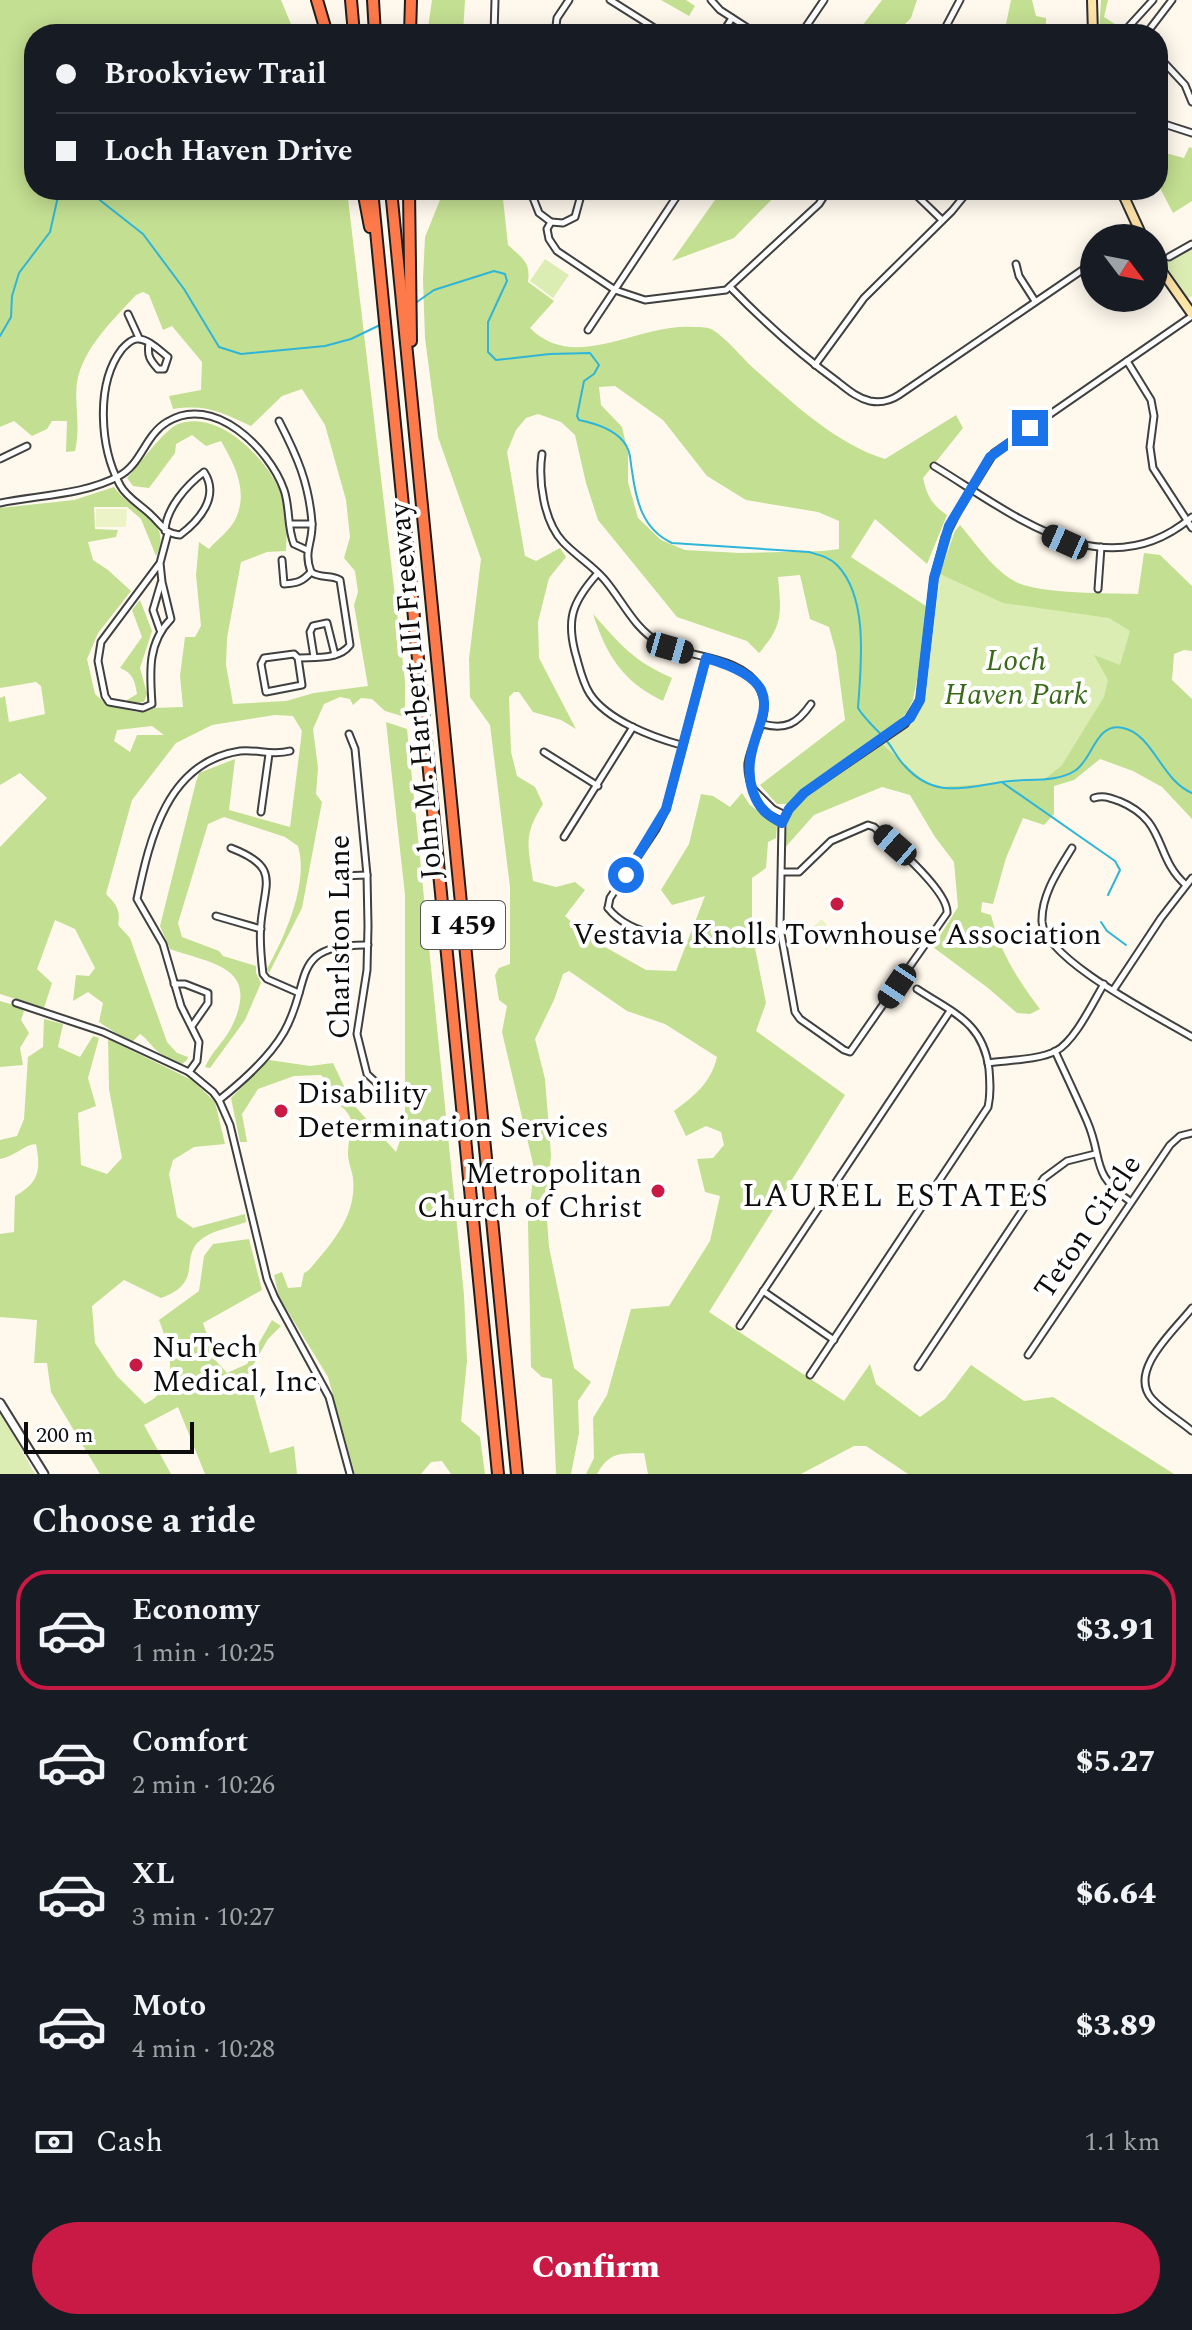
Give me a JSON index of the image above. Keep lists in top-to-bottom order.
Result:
{
  "streets": {
    "highway": ["John M. Harbert III Freeway", "I 459"],
    "street": ["Charlston Lane", "Teton Circle"]
  },
  "districts": ["LAUREL ESTATES"],
  "parks": ["Loch Haven Park"],
  "places": [
    "Vestavia Knolls Townhouse Association",
    "Disability Determination Services",
    "Metropolitan Church of Christ",
    "NuTech Medical, Inc"
  ],
  "scale_bar": "200 m",
  "north": "bottom right",
  "page": {
    "banner": ["Brookview Trail", "Loch Haven Drive"],
    "scale": "200 m",
    "heading": "Choose a ride",
    "list": [
      {
        "name": "Economy",
        "note": "1 min · 10:25",
        "value": "$3.91"
      },
      {
        "name": "Comfort",
        "note": "2 min · 10:26",
        "value": "$5.27"
      },
      {
        "name": "XL",
        "note": "3 min · 10:27",
        "value": "$6.64"
      },
      {
        "name": "Moto",
        "note": "4 min · 10:28",
        "value": "$3.89"
      }
    ],
    "pay": ["Cash", "1.1 km"],
    "buttons": "Confirm"
  }
}
